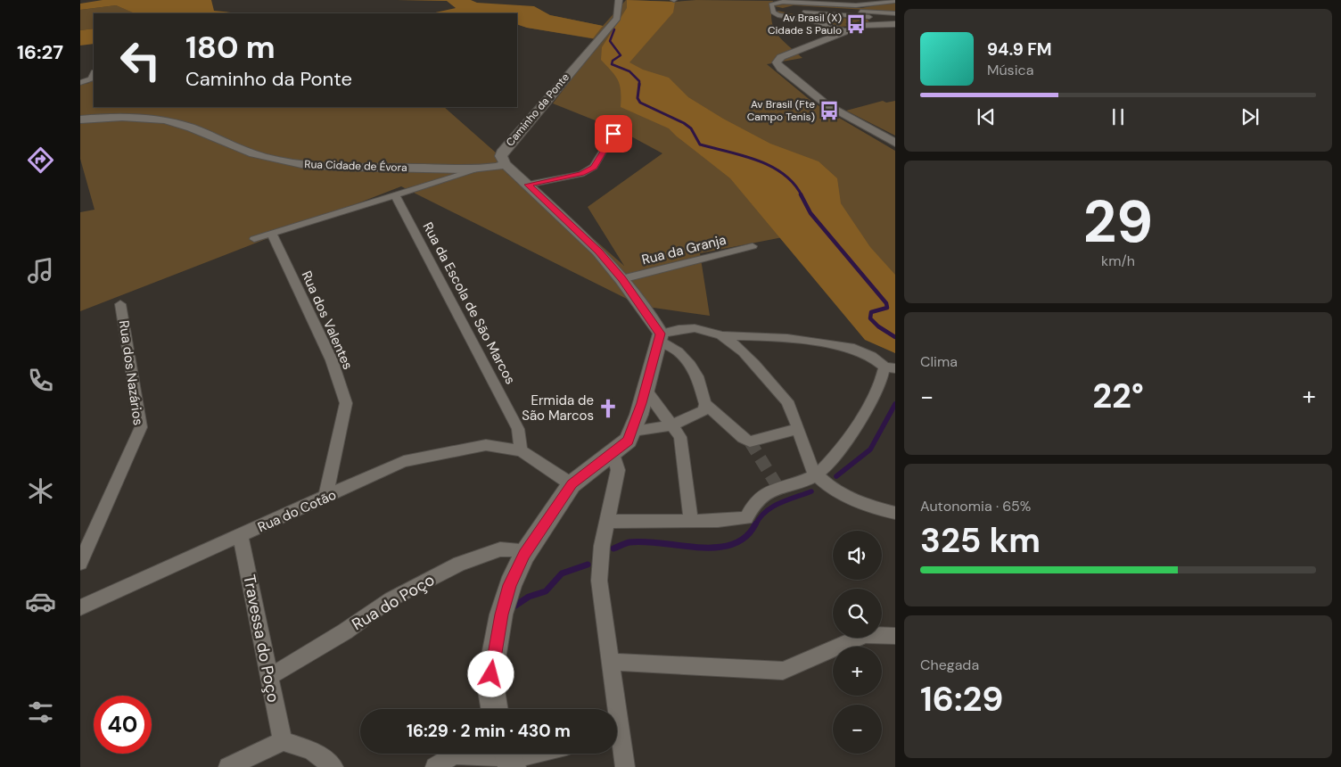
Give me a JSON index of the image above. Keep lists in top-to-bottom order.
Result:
{
  "streets": {
    "street": [
      "Caminho da Ponte",
      "Rua Cidade de Évora",
      "Rua da Granja",
      "Rua da Escola de São Marcos",
      "Rua dos Valentes",
      "Rua dos Nazários",
      "Rua do Cotão",
      "Rua do Poço",
      "Travessa do Poço"
    ]
  },
  "crossings": [
    ["Caminho da Ponte", "Rua Cidade de Évora"],
    ["Caminho da Ponte", "Rua da Granja"],
    ["Rua da Escola de São Marcos", "Rua do Cotão"],
    ["Rua dos Valentes", "Rua do Cotão"],
    ["Rua do Cotão", "Travessa do Poço"],
    ["Rua do Poço", "Travessa do Poço"]
  ],
  "places": {
    "bus stop": ["Av Brasil (X) Cidade S Paulo", "Av Brasil (Fte Campo Tenis)"],
    "church": ["Ermida de São Marcos"]
  },
  "page": {
    "tabs": "16:27",
    "turn": ["180 m", "Caminho da Ponte"],
    "song": ["94.9 FM", "Música"],
    "tile": [
      ["29", "km/h"],
      "Clima",
      ["Autonomia · 65%", "325 km"],
      ["Chegada", "16:29"]
    ],
    "heat": ["−", "22°", "+"],
    "map_buttons": ["+", "−"],
    "limit": "40",
    "trip": "16:29 · 2 min · 430 m"
  }
}
